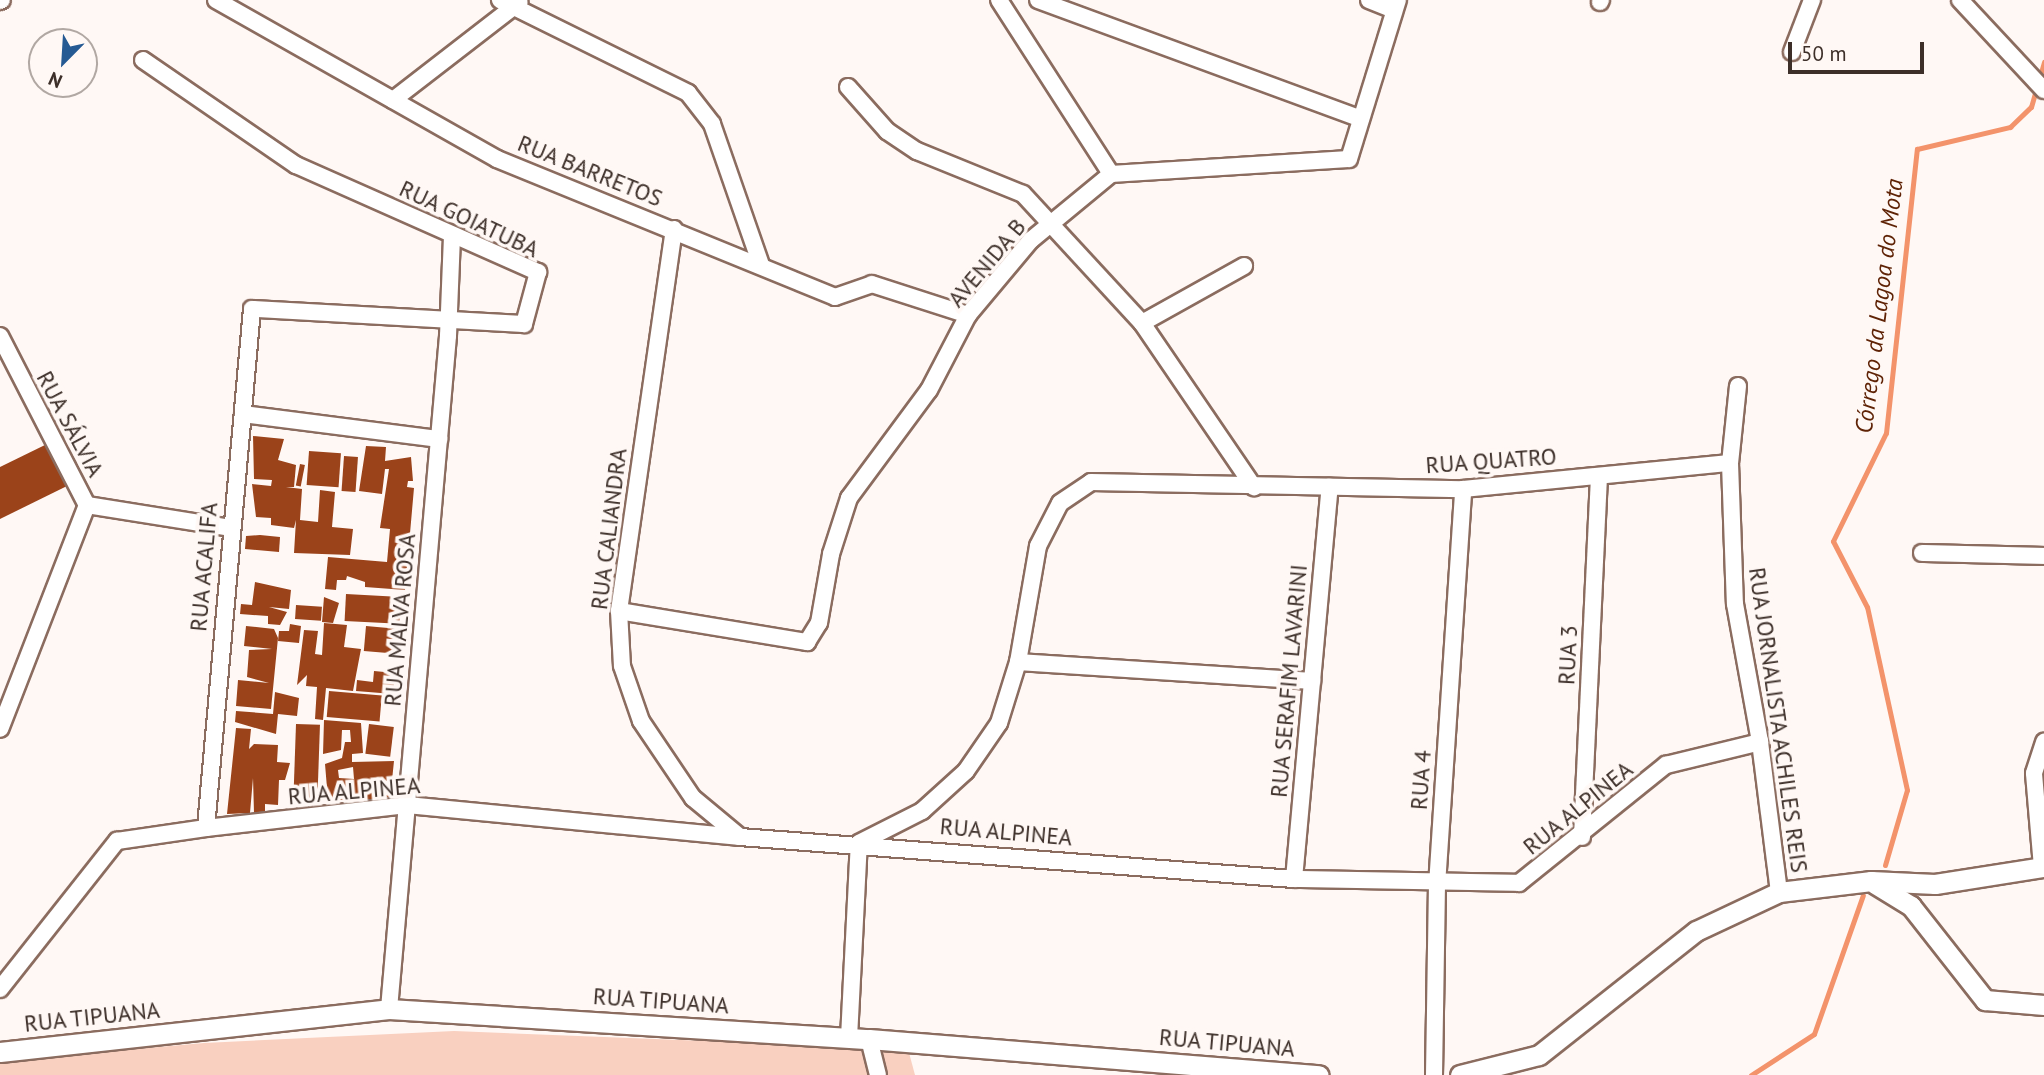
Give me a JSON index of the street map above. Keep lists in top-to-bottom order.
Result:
{
  "streets": {
    "street": [
      "RUA BARRETOS",
      "RUA GOIATUBA",
      "AVENIDA B",
      "RUA SÁLVIA",
      "RUA QUATRO",
      "RUA CALIANDRA",
      "RUA ACALIFA",
      "RUA MALVA ROSA",
      "RUA 3",
      "RUA SERAFIM LAVARINI",
      "RUA JORNALISTA ACHILES REIS",
      "RUA 4",
      "RUA ALPINEA",
      "RUA TIPUANA"
    ]
  },
  "crossings": [
    ["RUA BARRETOS", "AVENIDA B"],
    ["RUA BARRETOS", "RUA CALIANDRA"],
    ["RUA GOIATUBA", "RUA ACALIFA"],
    ["RUA GOIATUBA", "RUA MALVA ROSA"],
    ["AVENIDA B", "RUA CALIANDRA"],
    ["RUA QUATRO", "RUA 3"],
    ["RUA QUATRO", "RUA SERAFIM LAVARINI"],
    ["RUA QUATRO", "RUA JORNALISTA ACHILES REIS"],
    ["RUA QUATRO", "RUA 4"],
    ["RUA CALIANDRA", "RUA ALPINEA"],
    ["RUA ACALIFA", "RUA ALPINEA"],
    ["RUA MALVA ROSA", "RUA ALPINEA"],
    ["RUA MALVA ROSA", "RUA TIPUANA"],
    ["RUA 3", "RUA ALPINEA"],
    ["RUA SERAFIM LAVARINI", "RUA ALPINEA"],
    ["RUA JORNALISTA ACHILES REIS", "RUA ALPINEA"],
    ["RUA 4", "RUA ALPINEA"]
  ],
  "water": ["Córrego da Lagoa do Mota"],
  "scale_bar": "50 m",
  "north": "bottom left"
}
